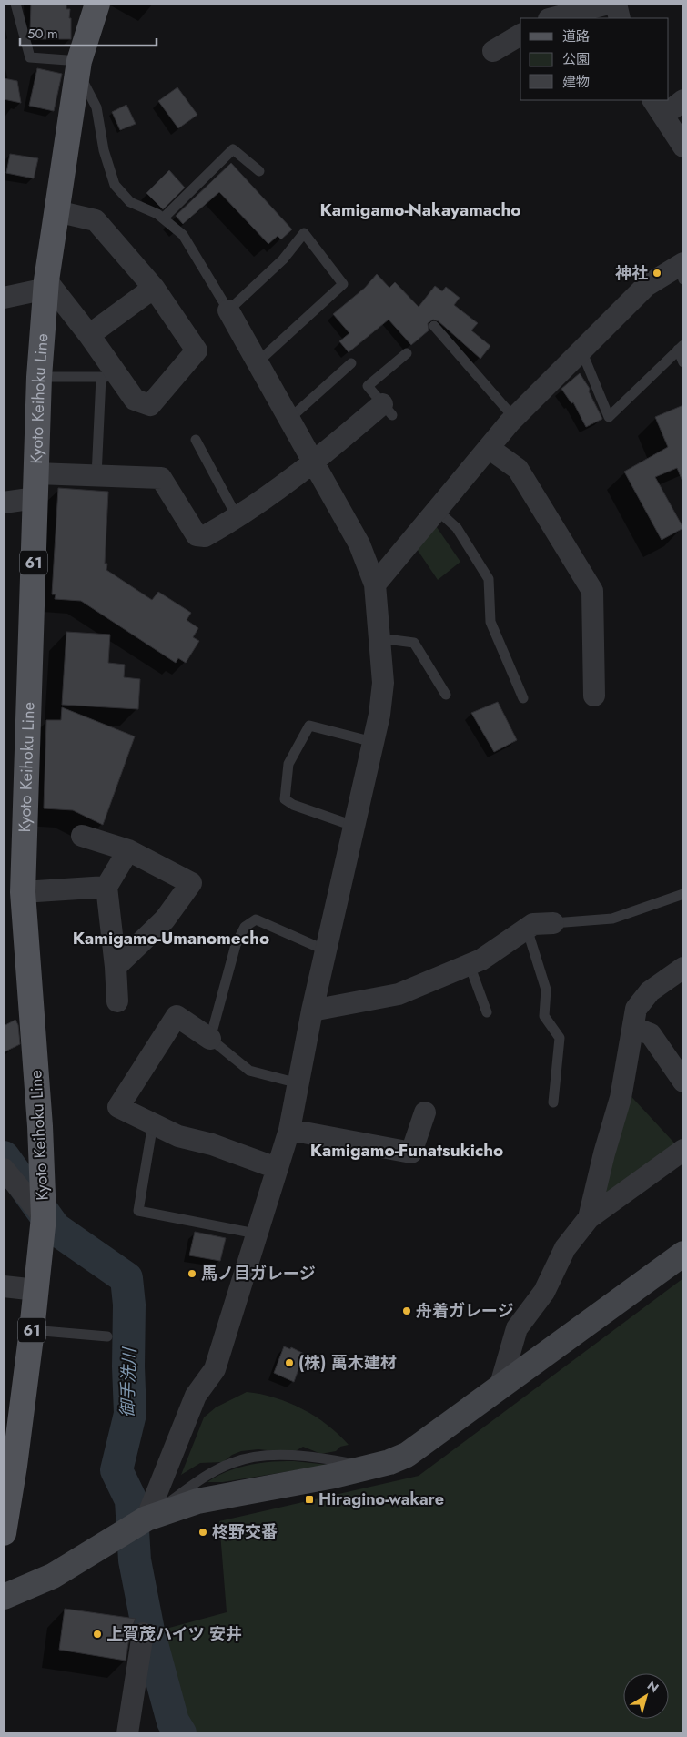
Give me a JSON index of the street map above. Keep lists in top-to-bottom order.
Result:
{
  "streets": {
    "main road": ["Kyoto Keihoku Line", "61"]
  },
  "districts": ["Kamigamo-Nakayamacho", "Kamigamo-Umanomecho", "Kamigamo-Funatsukicho"],
  "water": ["御手洗川"],
  "places": {
    "other": [
      "神社",
      "馬ノ目ガレージ",
      "舟着ガレージ",
      "(株) 萬木建材",
      "柊野交番",
      "上賀茂ハイツ 安井"
    ],
    "transit": ["Hiragino-wakare"]
  },
  "legend": ["道路", "公園", "建物"],
  "scale_bar": "50 m",
  "north": "top right"
}
